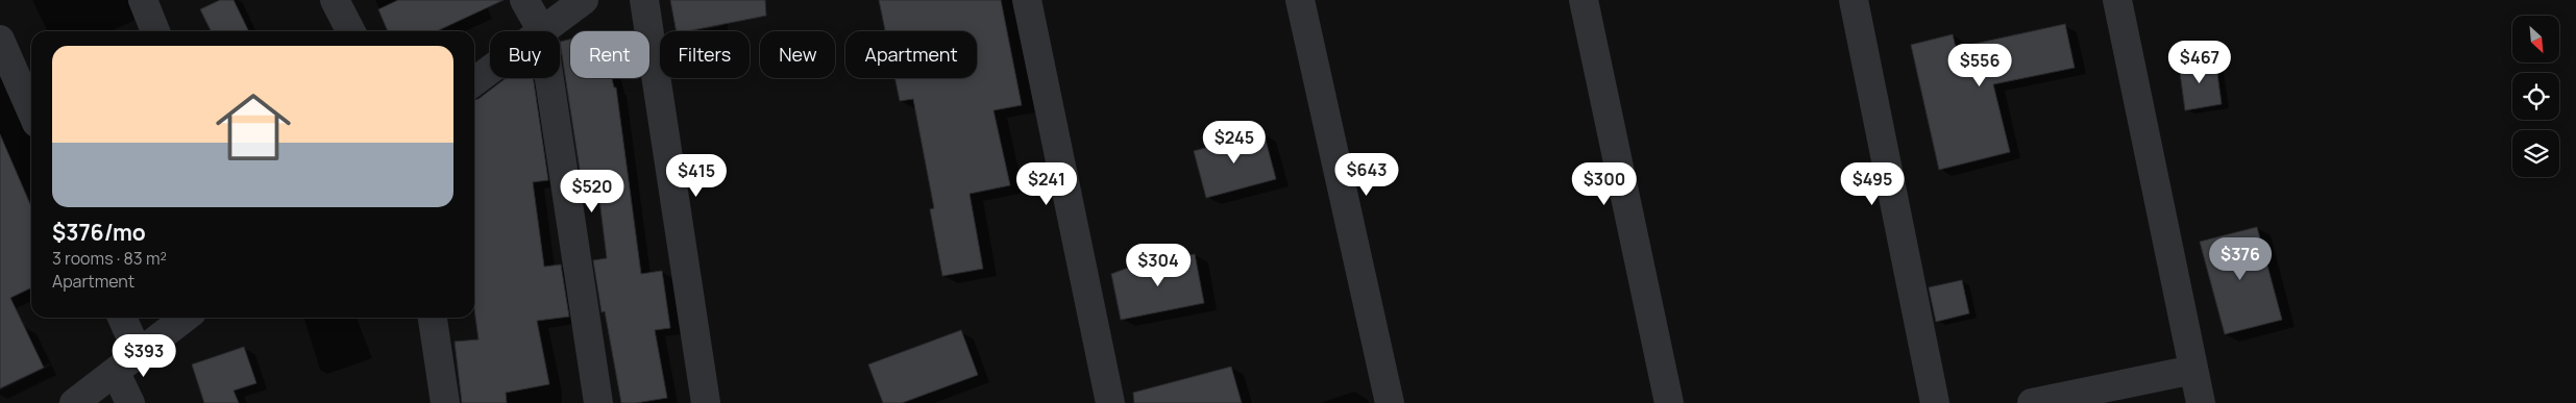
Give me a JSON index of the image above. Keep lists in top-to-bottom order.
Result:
{
  "north": "bottom right",
  "page": {
    "chip": [
      "Buy",
      "Rent",
      "Filters",
      "New",
      "Apartment"
    ],
    "list": [
      {
        "name": "$376/mo",
        "note": "3 rooms · 83 m² · Apartment"
      }
    ],
    "price": [
      "$467",
      "$556",
      "$245",
      "$643",
      "$415",
      "$241",
      "$300",
      "$495",
      "$520",
      "$376",
      "$304",
      "$393"
    ]
  }
}
